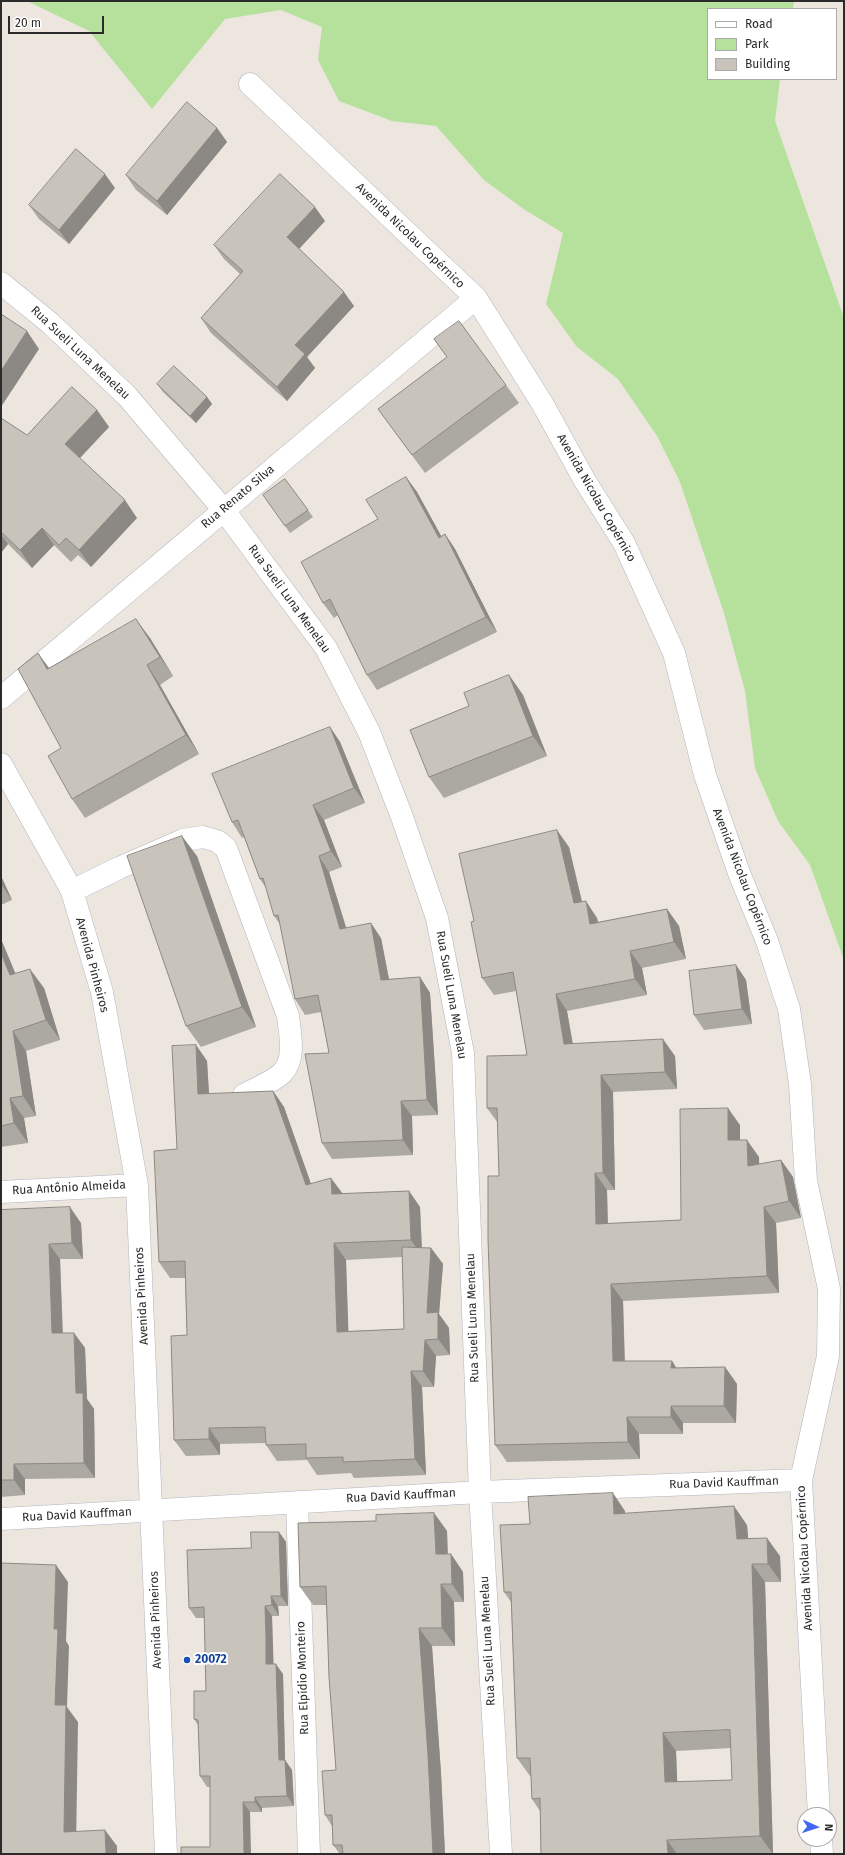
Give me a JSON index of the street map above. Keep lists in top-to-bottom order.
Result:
{
  "streets": {
    "street": [
      "Avenida Nicolau Copérnico",
      "Rua Sueli Luna Menelau",
      "Rua Renato Silva",
      "Avenida Pinheiros",
      "Rua Antônio Almeida",
      "Rua David Kauffman",
      "Rua Elpídio Monteiro"
    ]
  },
  "crossings": [
    ["Avenida Nicolau Copérnico", "Rua Renato Silva"],
    ["Avenida Nicolau Copérnico", "Rua David Kauffman"],
    ["Rua Sueli Luna Menelau", "Rua Renato Silva"],
    ["Rua Sueli Luna Menelau", "Rua David Kauffman"],
    ["Avenida Pinheiros", "Rua Antônio Almeida"],
    ["Avenida Pinheiros", "Rua David Kauffman"],
    ["Rua David Kauffman", "Rua Elpídio Monteiro"]
  ],
  "places": ["20072"],
  "legend": ["Road", "Park", "Building"],
  "scale_bar": "20 m",
  "north": "right"
}
